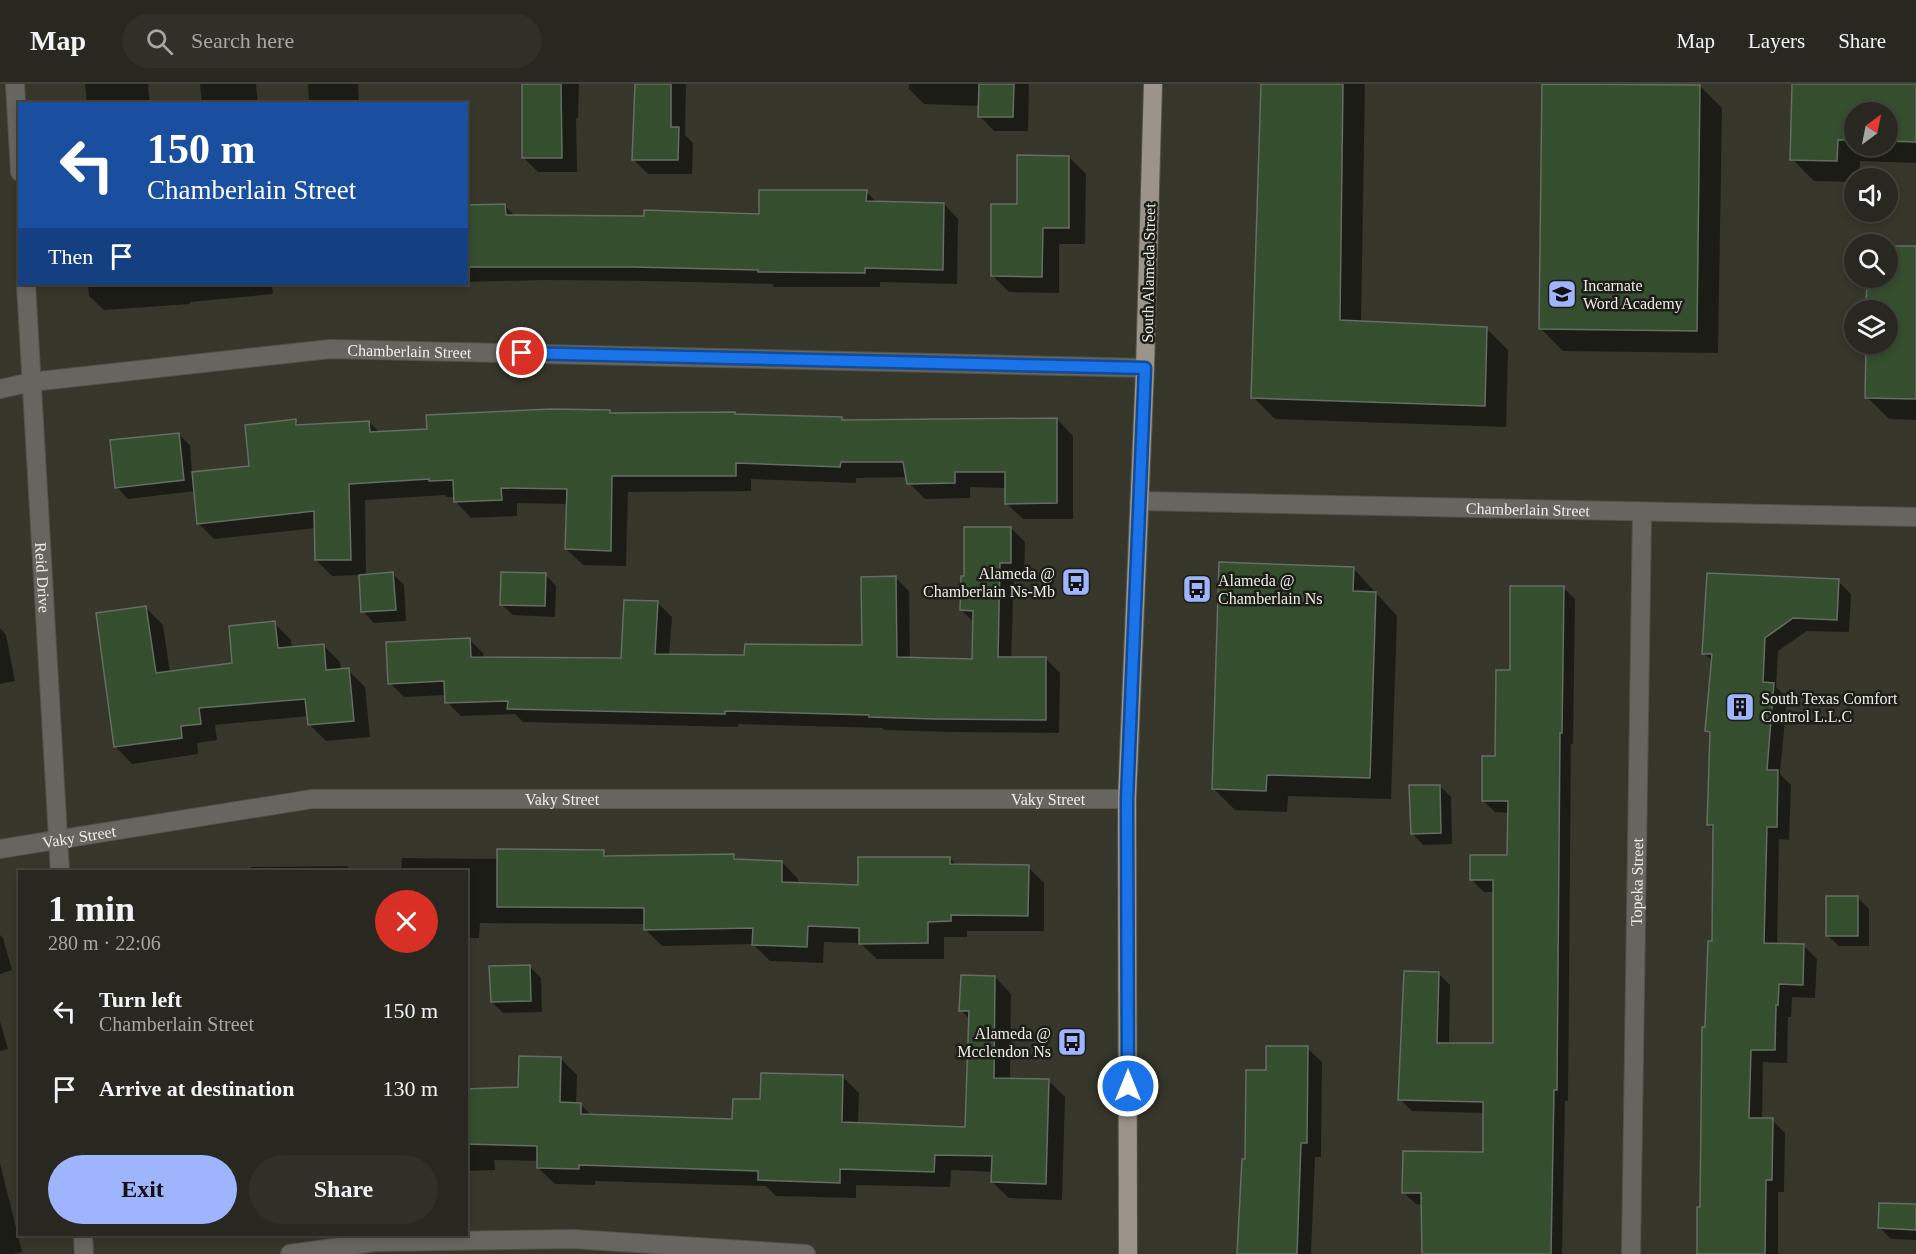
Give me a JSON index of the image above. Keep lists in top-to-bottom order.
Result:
{
  "streets": {
    "main road": ["South Alameda Street"],
    "street": [
      "Chamberlain Street",
      "Reid Drive",
      "Vaky Street",
      "Topeka Street"
    ]
  },
  "crossings": [
    ["South Alameda Street", "Chamberlain Street"],
    ["South Alameda Street", "Vaky Street"],
    ["Chamberlain Street", "Reid Drive"],
    ["Chamberlain Street", "Topeka Street"],
    ["Reid Drive", "Vaky Street"]
  ],
  "places": {
    "school or university": ["Incarnate Word Academy"],
    "bus stop": ["Alameda @ Chamberlain Ns-Mb", "Alameda @ Chamberlain Ns", "Alameda @ Mcclendon Ns"],
    "building": ["South Texas Comfort Control L.L.C"]
  },
  "north": "top right",
  "page": {
    "header": "Map",
    "search": "Search here",
    "nav": ["Map", "Layers", "Share"],
    "turn": ["150 m", "Chamberlain Street"],
    "then": "Then",
    "heading": ["1 min", "280 m · 22:06"],
    "list": [
      {
        "name": "Turn left",
        "note": "Chamberlain Street",
        "value": "150 m"
      },
      {
        "name": "Arrive at destination",
        "value": "130 m"
      }
    ],
    "buttons": ["Exit", "Share"]
  }
}
